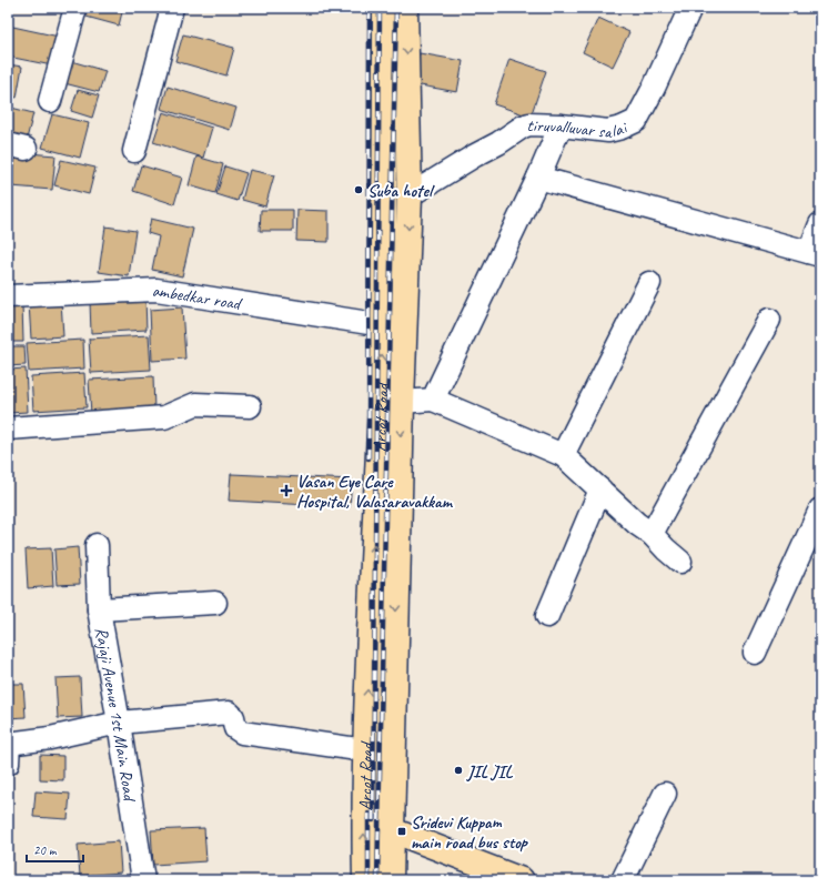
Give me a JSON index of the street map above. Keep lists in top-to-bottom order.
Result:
{
  "streets": {
    "main road": ["Arcot Road"],
    "street": ["tiruvalluvar salai", "ambedkar road", "Rajaji Avenue 1st Main Road"]
  },
  "crossings": [
    ["tiruvalluvar salai", "Arcot Road"],
    ["ambedkar road", "Arcot Road"]
  ],
  "places": {
    "other": ["Suba hotel", "JIL JIL"],
    "health": ["Vasan Eye Care Hospital, Valasaravakkam"],
    "transit": ["Sridevi Kuppam main road bus stop"]
  },
  "scale_bar": "20 m"
}
